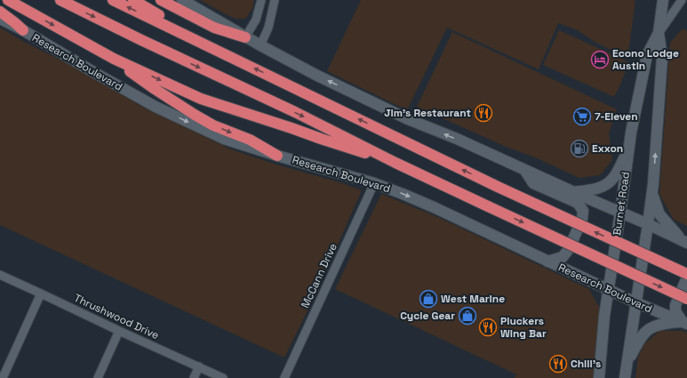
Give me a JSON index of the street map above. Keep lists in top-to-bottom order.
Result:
{
  "streets": {
    "main road": ["Research Boulevard", "Burnet Road"],
    "street": ["McCann Drive", "Thrushwood Drive"]
  },
  "crossings": [
    ["Research Boulevard", "Burnet Road"],
    ["Research Boulevard", "McCann Drive"]
  ],
  "places": {
    "hotel": ["Econo Lodge Austin"],
    "restaurant": ["Jim's Restaurant", "Pluckers Wing Bar", "Chili's"],
    "supermarket": ["7-Eleven"],
    "fuel station": ["Exxon"],
    "shop": ["West Marine", "Cycle Gear"]
  }
}
